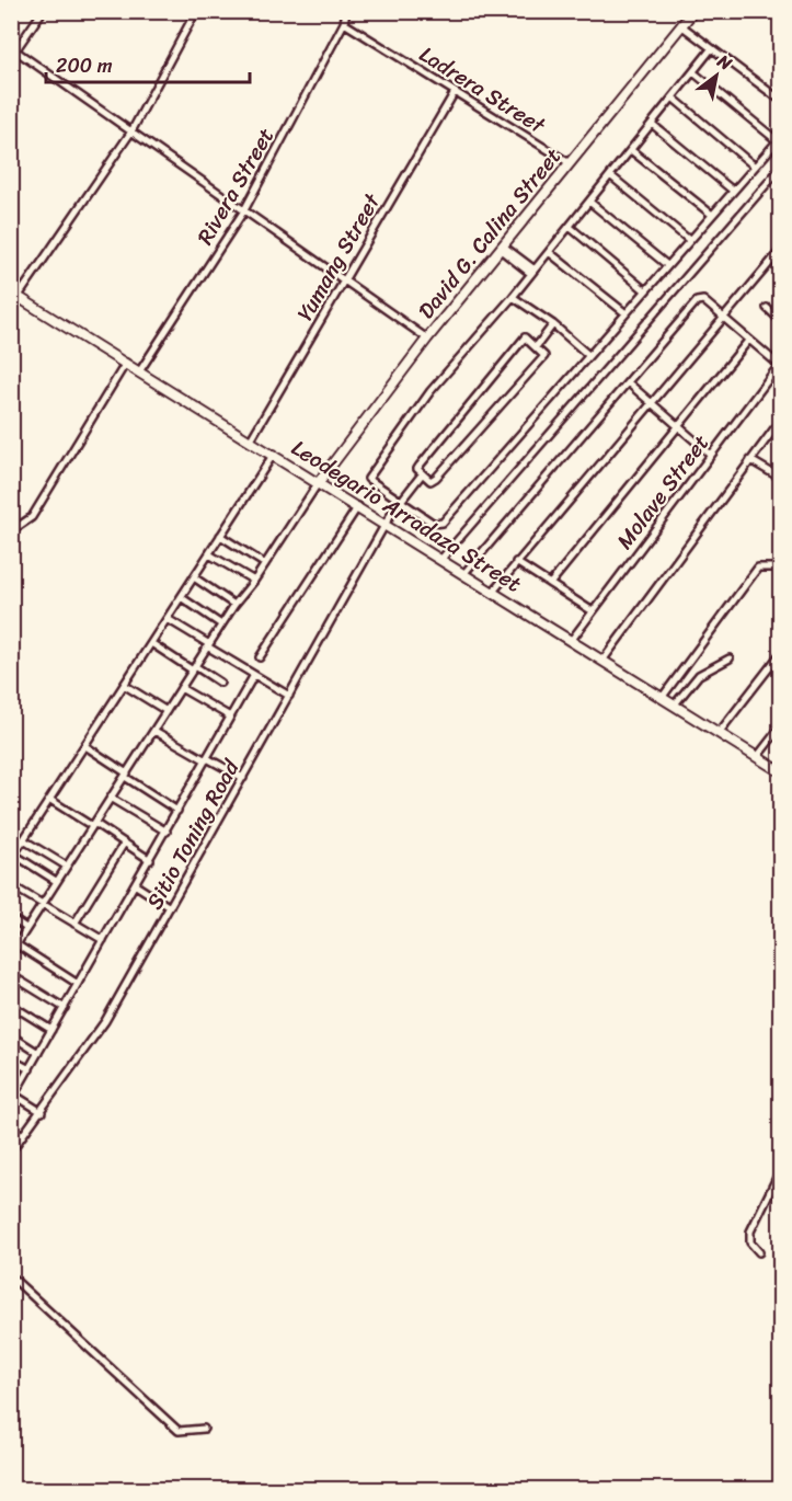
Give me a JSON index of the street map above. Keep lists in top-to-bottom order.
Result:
{
  "streets": {
    "street": [
      "Ladrera Street",
      "Rivera Street",
      "David G. Calina Street",
      "Yumang Street",
      "Molave Street",
      "Leodegario Arradaza Street",
      "Sitio Toning Road"
    ]
  },
  "crossings": [
    ["Ladrera Street", "Rivera Street"],
    ["Ladrera Street", "David G. Calina Street"],
    ["Ladrera Street", "Yumang Street"],
    ["Rivera Street", "Leodegario Arradaza Street"],
    ["David G. Calina Street", "Leodegario Arradaza Street"],
    ["Yumang Street", "Leodegario Arradaza Street"],
    ["Molave Street", "Leodegario Arradaza Street"],
    ["Leodegario Arradaza Street", "Sitio Toning Road"]
  ],
  "scale_bar": "200 m",
  "north": "top right"
}
